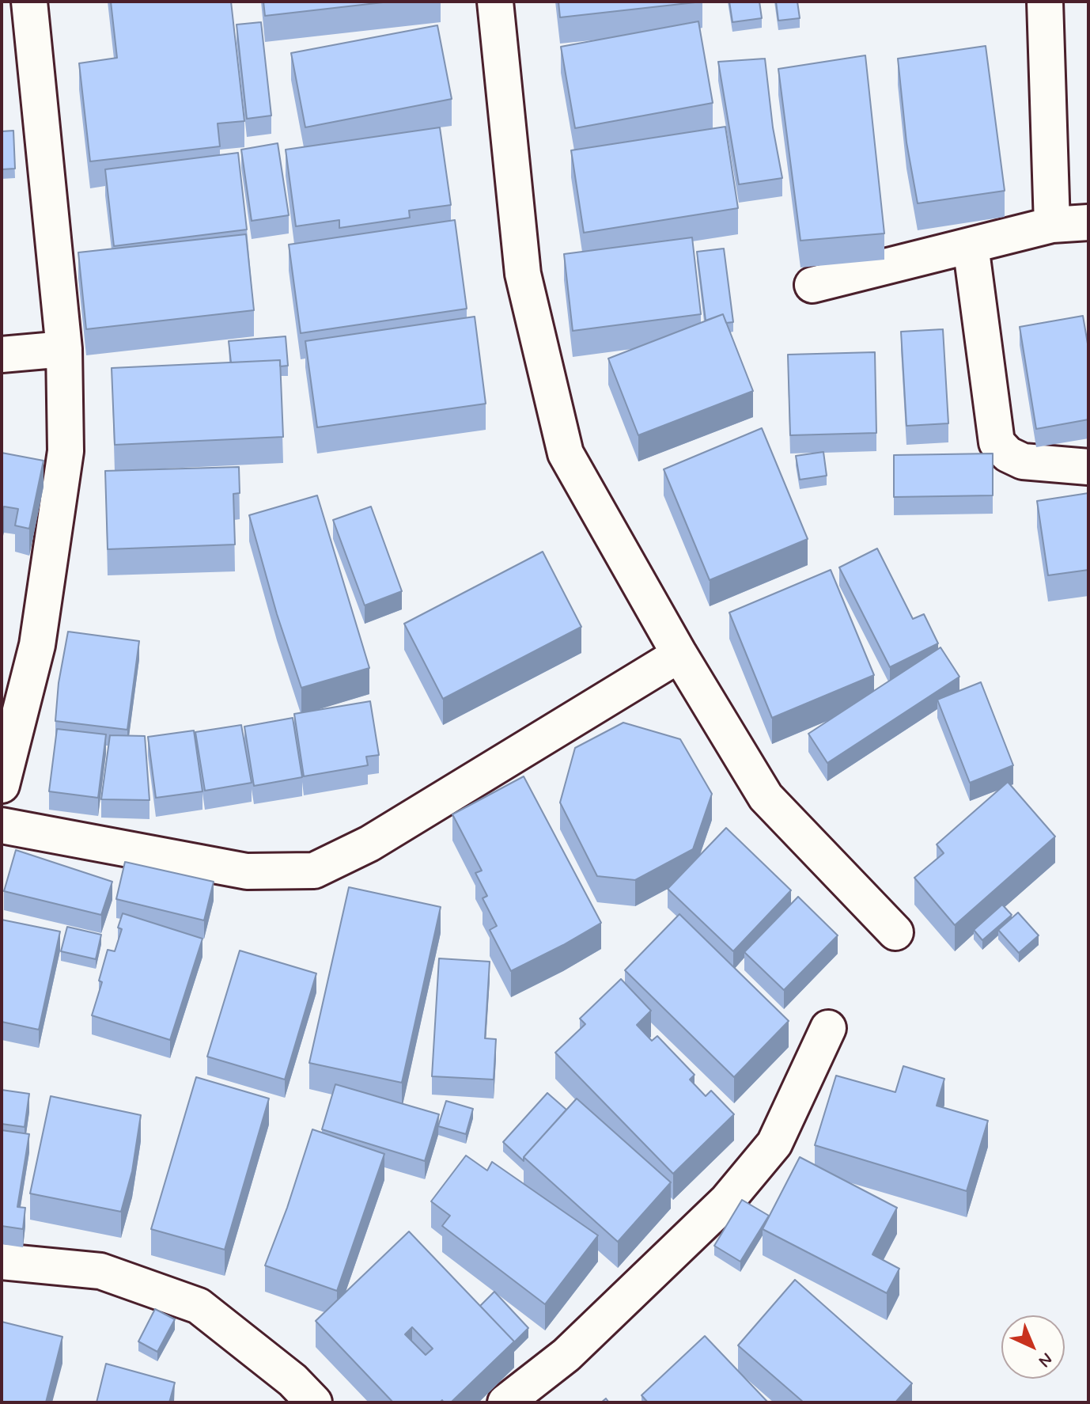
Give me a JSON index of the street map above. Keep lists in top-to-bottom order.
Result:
{
  "north": "bottom right"
}
